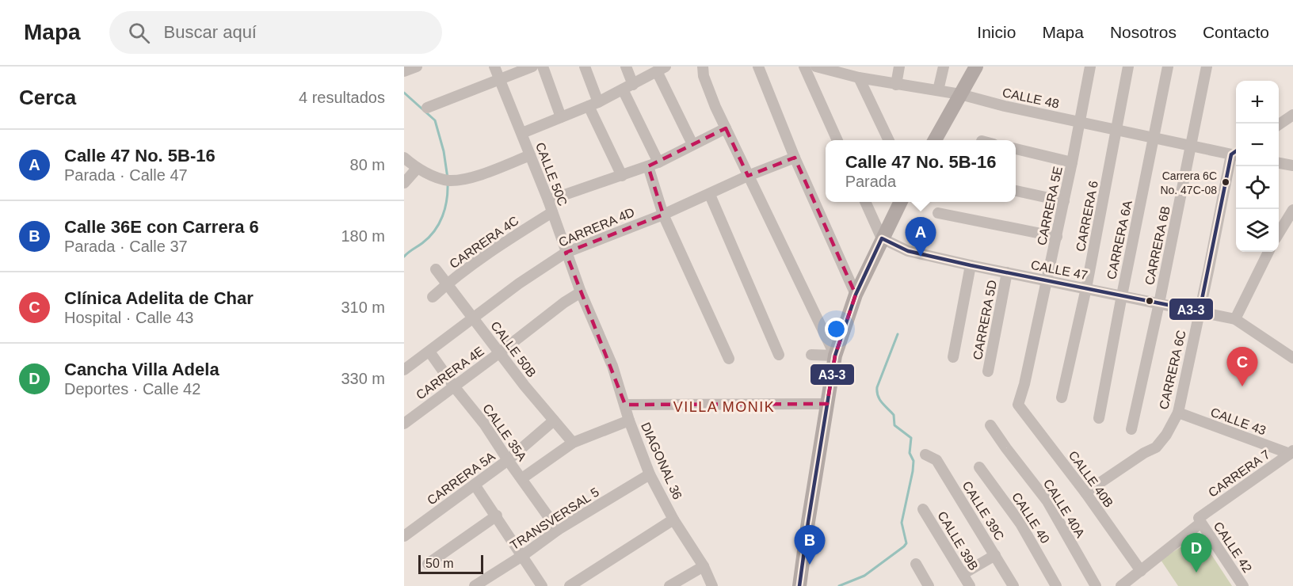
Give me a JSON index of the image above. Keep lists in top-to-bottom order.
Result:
{
  "streets": {
    "street": [
      "CALLE 48",
      "CALLE 50C",
      "CARRERA 5E",
      "CARRERA 6",
      "CARRERA 4D",
      "CARRERA 6A",
      "CARRERA 4C",
      "CARRERA 6B",
      "CALLE 47",
      "CARRERA 5D",
      "CALLE 50B",
      "CARRERA 6C",
      "CARRERA 4E",
      "CALLE 43",
      "CALLE 35A",
      "DIAGONAL 36",
      "CARRERA 7",
      "CARRERA 5A",
      "CALLE 40B",
      "CALLE 40A",
      "CALLE 39C",
      "CALLE 40",
      "TRANSVERSAL 5",
      "CALLE 39B",
      "CALLE 42"
    ]
  },
  "crossings": [
    ["CALLE 48", "CARRERA 5E"],
    ["CALLE 48", "CARRERA 6"],
    ["CALLE 48", "CARRERA 6A"],
    ["CALLE 48", "CARRERA 6B"],
    ["CALLE 50C", "CARRERA 4D"],
    ["CALLE 50C", "CARRERA 4C"],
    ["CALLE 50C", "CARRERA 4E"],
    ["CALLE 50C", "DIAGONAL 36"],
    ["CARRERA 5E", "CALLE 47"],
    ["CARRERA 5E", "CALLE 40B"],
    ["CARRERA 6", "CALLE 47"],
    ["CARRERA 4D", "CALLE 50B"],
    ["CARRERA 4D", "CALLE 35A"],
    ["CARRERA 6A", "CALLE 47"],
    ["CARRERA 4C", "CALLE 50B"],
    ["CARRERA 6B", "CALLE 47"],
    ["CALLE 47", "CARRERA 5D"],
    ["CALLE 47", "CARRERA 6C"],
    ["CALLE 50B", "CARRERA 4E"],
    ["CALLE 50B", "CARRERA 5A"],
    ["CARRERA 6C", "CALLE 43"],
    ["CARRERA 6C", "CALLE 40B"],
    ["CARRERA 4E", "CALLE 35A"],
    ["CALLE 43", "CARRERA 7"],
    ["CALLE 35A", "CARRERA 5A"],
    ["CALLE 35A", "TRANSVERSAL 5"],
    ["DIAGONAL 36", "TRANSVERSAL 5"],
    ["CARRERA 7", "CALLE 40B"],
    ["CARRERA 7", "CALLE 42"]
  ],
  "districts": ["VILLA MONIK"],
  "places": ["Carrera 6C No. 47C-08"],
  "lines": ["transit line A3-3"],
  "scale_bar": "50 m",
  "page": {
    "header": "Mapa",
    "search": "Buscar aquí",
    "nav": [
      "Inicio",
      "Mapa",
      "Nosotros",
      "Contacto"
    ],
    "heading": ["Cerca", "4 resultados"],
    "map_buttons": ["+", "−"],
    "list": [
      {
        "mark": "A",
        "name": "Calle 47 No. 5B-16",
        "note": "Parada · Calle 47",
        "value": "80 m"
      },
      {
        "mark": "B",
        "name": "Calle 36E con Carrera 6",
        "note": "Parada · Calle 37",
        "value": "180 m"
      },
      {
        "mark": "C",
        "name": "Clínica Adelita de Char",
        "note": "Hospital · Calle 43",
        "value": "310 m"
      },
      {
        "mark": "D",
        "name": "Cancha Villa Adela",
        "note": "Deportes · Calle 42",
        "value": "330 m"
      }
    ],
    "popup": ["Calle 47 No. 5B-16", "Parada"],
    "pins": [
      "A",
      "C",
      "B",
      "D"
    ],
    "scale": "50 m"
  }
}
